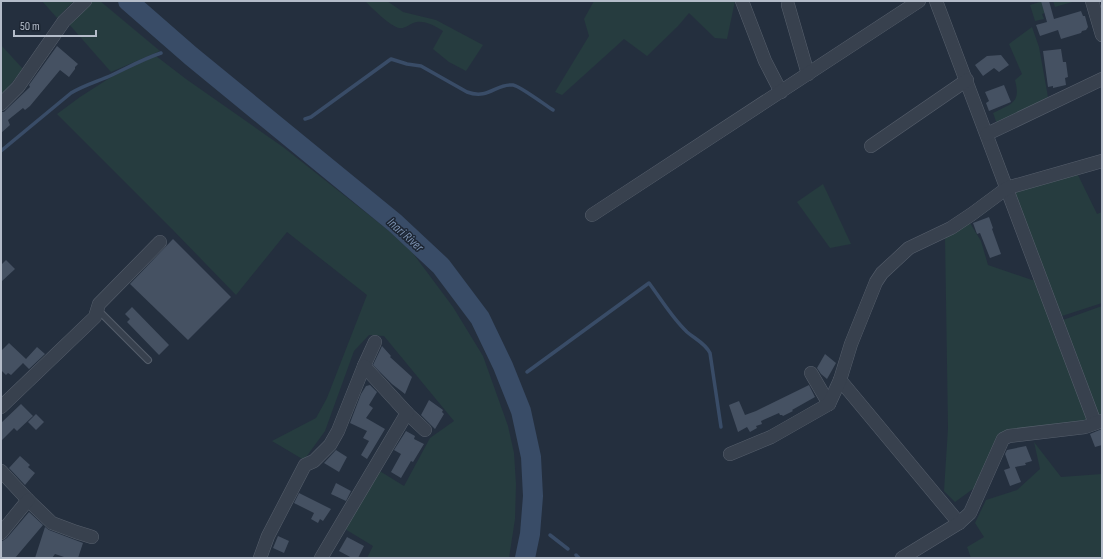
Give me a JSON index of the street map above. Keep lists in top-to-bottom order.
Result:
{
  "water": ["Inari River"],
  "scale_bar": "50 m"
}
